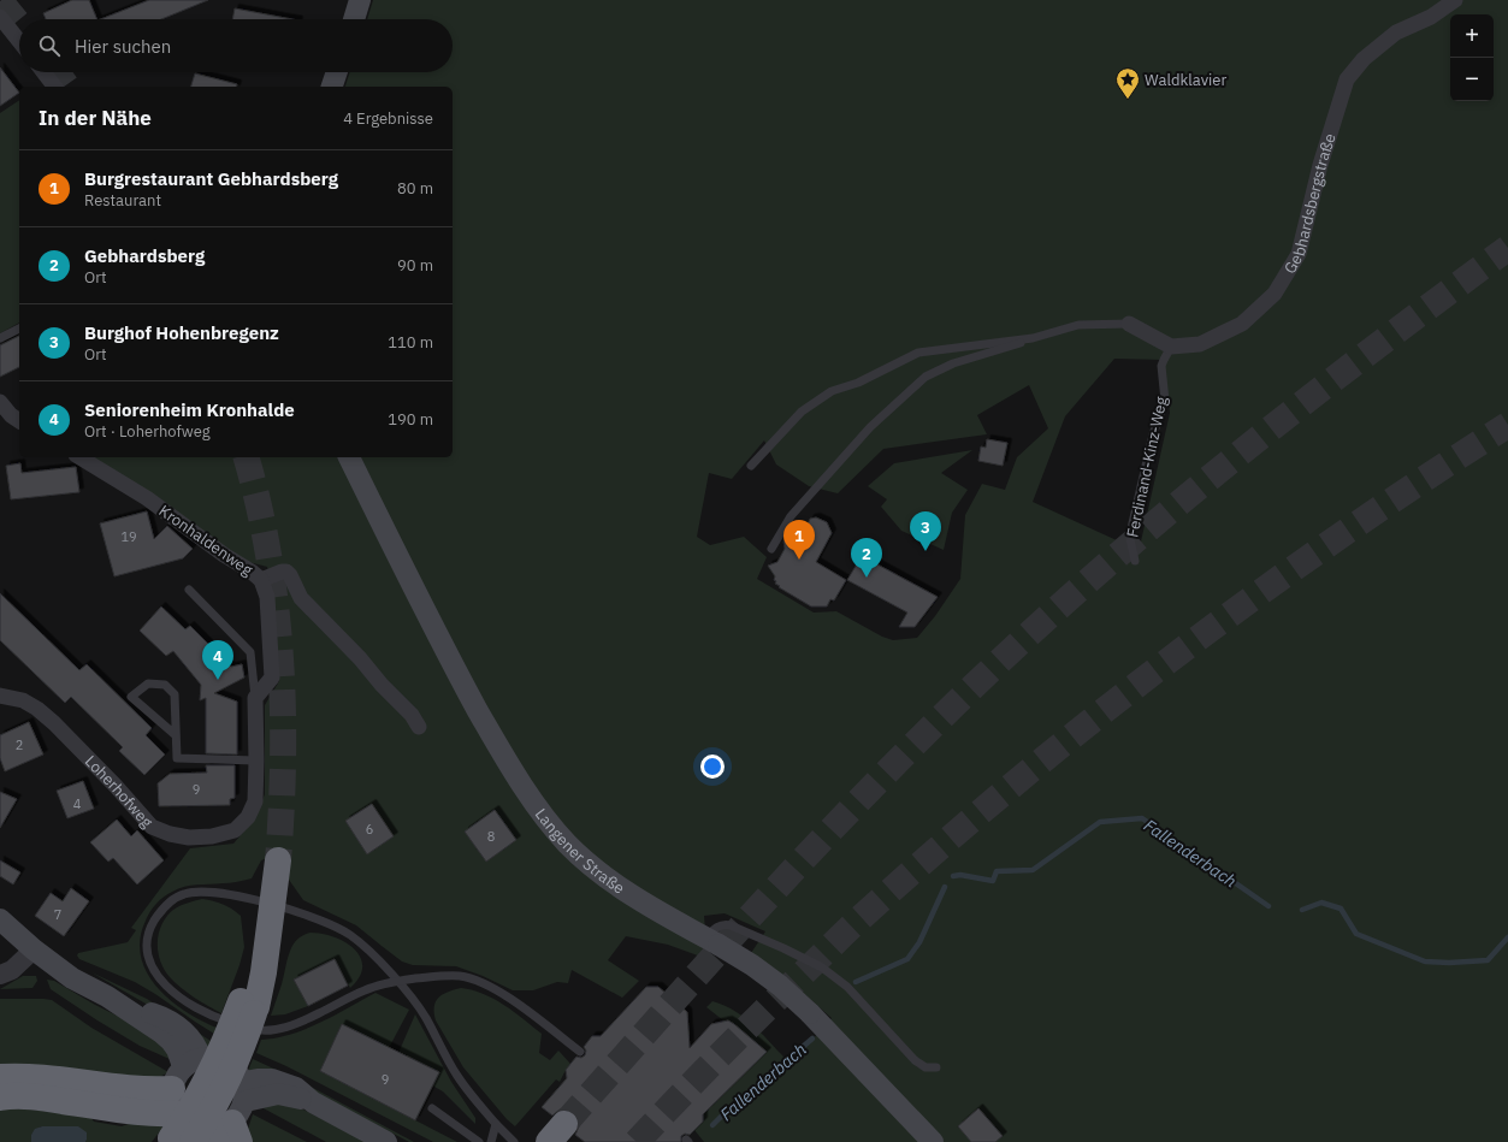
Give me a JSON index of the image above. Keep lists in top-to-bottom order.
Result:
{
  "streets": {
    "main road": ["Langener Straße"],
    "street": ["Gebhardsbergstraße", "Kronhaldenweg", "Loherhofweg"],
    "lane": ["Ferdinand-Kinz-Weg"]
  },
  "crossings": [
    ["Gebhardsbergstraße", "Ferdinand-Kinz-Weg"]
  ],
  "water": ["Fallenderbach"],
  "places": {
    "place": ["Waldklavier"]
  },
  "house_numbers": [
    "19",
    "2",
    "9",
    "4",
    "6",
    "8",
    "7",
    "9"
  ],
  "page": {
    "map_buttons": ["+", "−"],
    "search": "Hier suchen",
    "heading": ["In der Nähe", "4 Ergebnisse"],
    "list": [
      {
        "mark": "1",
        "name": "Burgrestaurant Gebhardsberg",
        "note": "Restaurant",
        "value": "80 m"
      },
      {
        "mark": "2",
        "name": "Gebhardsberg",
        "note": "Ort",
        "value": "90 m"
      },
      {
        "mark": "3",
        "name": "Burghof Hohenbregenz",
        "note": "Ort",
        "value": "110 m"
      },
      {
        "mark": "4",
        "name": "Seniorenheim Kronhalde",
        "note": "Ort · Loherhofweg",
        "value": "190 m"
      }
    ],
    "pins": [
      "3",
      "1",
      "2",
      "4"
    ]
  }
}
